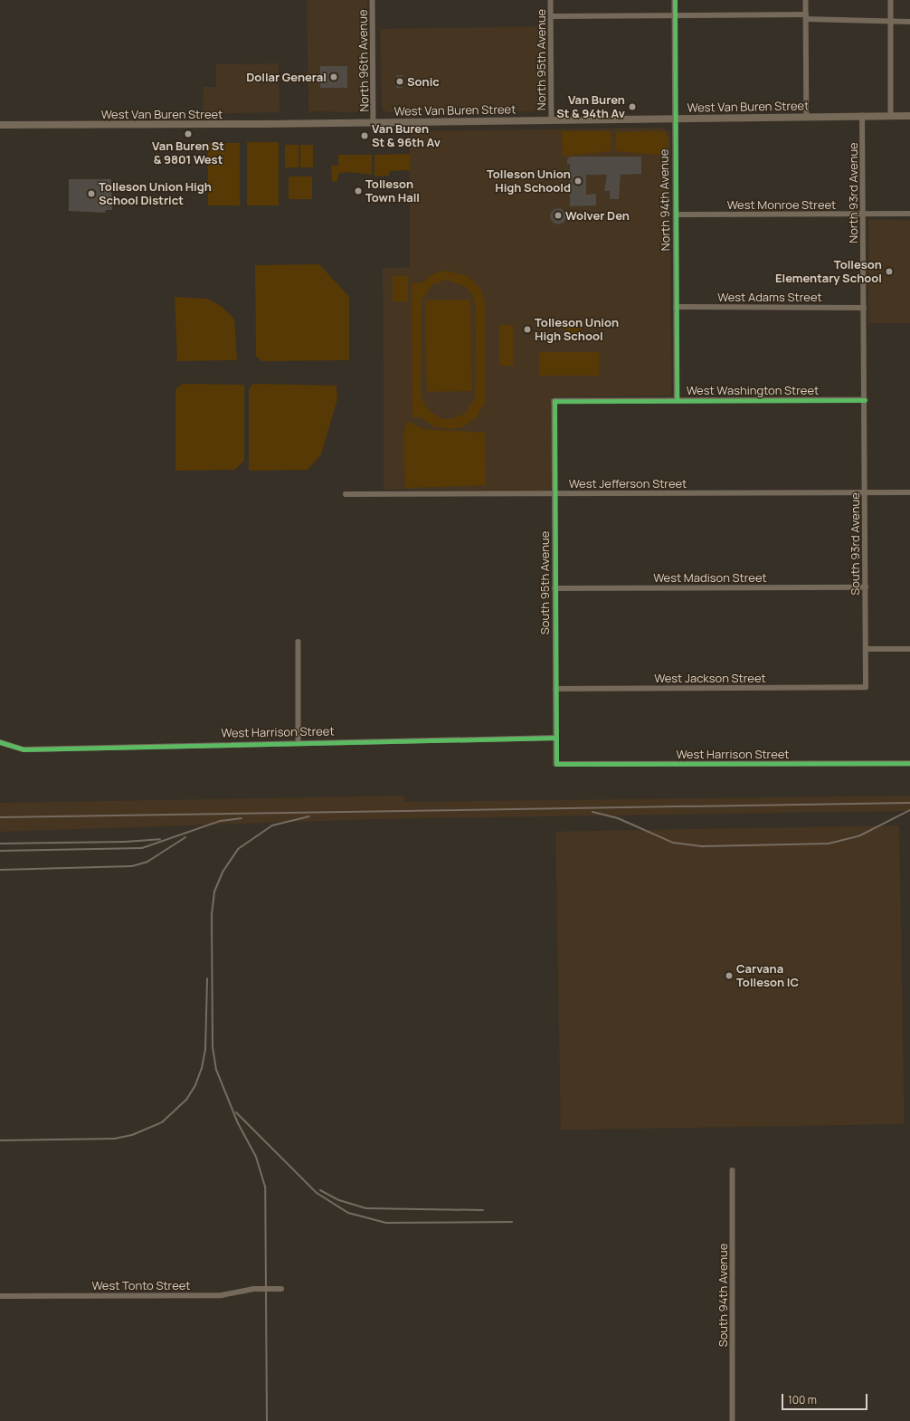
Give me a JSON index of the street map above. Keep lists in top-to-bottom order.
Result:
{
  "streets": {
    "main road": ["West Van Buren Street"],
    "street": [
      "North 95th Avenue",
      "North 96th Avenue",
      "North 93rd Avenue",
      "North 94th Avenue",
      "West Monroe Street",
      "West Adams Street",
      "West Washington Street",
      "West Jefferson Street",
      "South 93rd Avenue",
      "West Madison Street",
      "South 95th Avenue",
      "West Jackson Street",
      "West Harrison Street",
      "West Tonto Street",
      "South 94th Avenue"
    ]
  },
  "crossings": [
    ["North 95th Avenue", "West Van Buren Street"],
    ["North 96th Avenue", "West Van Buren Street"],
    ["West Van Buren Street", "North 93rd Avenue"],
    ["West Van Buren Street", "North 94th Avenue"],
    ["North 93rd Avenue", "West Monroe Street"],
    ["North 93rd Avenue", "West Adams Street"],
    ["North 93rd Avenue", "West Washington Street"],
    ["North 93rd Avenue", "South 93rd Avenue"],
    ["North 94th Avenue", "West Monroe Street"],
    ["North 94th Avenue", "West Adams Street"],
    ["North 94th Avenue", "West Washington Street"],
    ["West Washington Street", "South 93rd Avenue"],
    ["West Washington Street", "South 95th Avenue"],
    ["West Jefferson Street", "South 93rd Avenue"],
    ["West Jefferson Street", "South 95th Avenue"],
    ["South 93rd Avenue", "West Madison Street"],
    ["South 93rd Avenue", "West Jackson Street"],
    ["West Madison Street", "South 95th Avenue"],
    ["South 95th Avenue", "West Jackson Street"],
    ["South 95th Avenue", "West Harrison Street"]
  ],
  "places": [
    "Dollar General",
    "Sonic",
    "Van Buren St & 94th Av",
    "Van Buren St & 9801 West",
    "Van Buren St & 96th Av",
    "Tolleson Union High Schoold",
    "Tolleson Town Hall",
    "Tolleson Union High School District",
    "Wolver Den",
    "Tolleson Elementary School",
    "Tolleson Union High School",
    "Carvana Tolleson IC"
  ],
  "scale_bar": "100 m"
}
